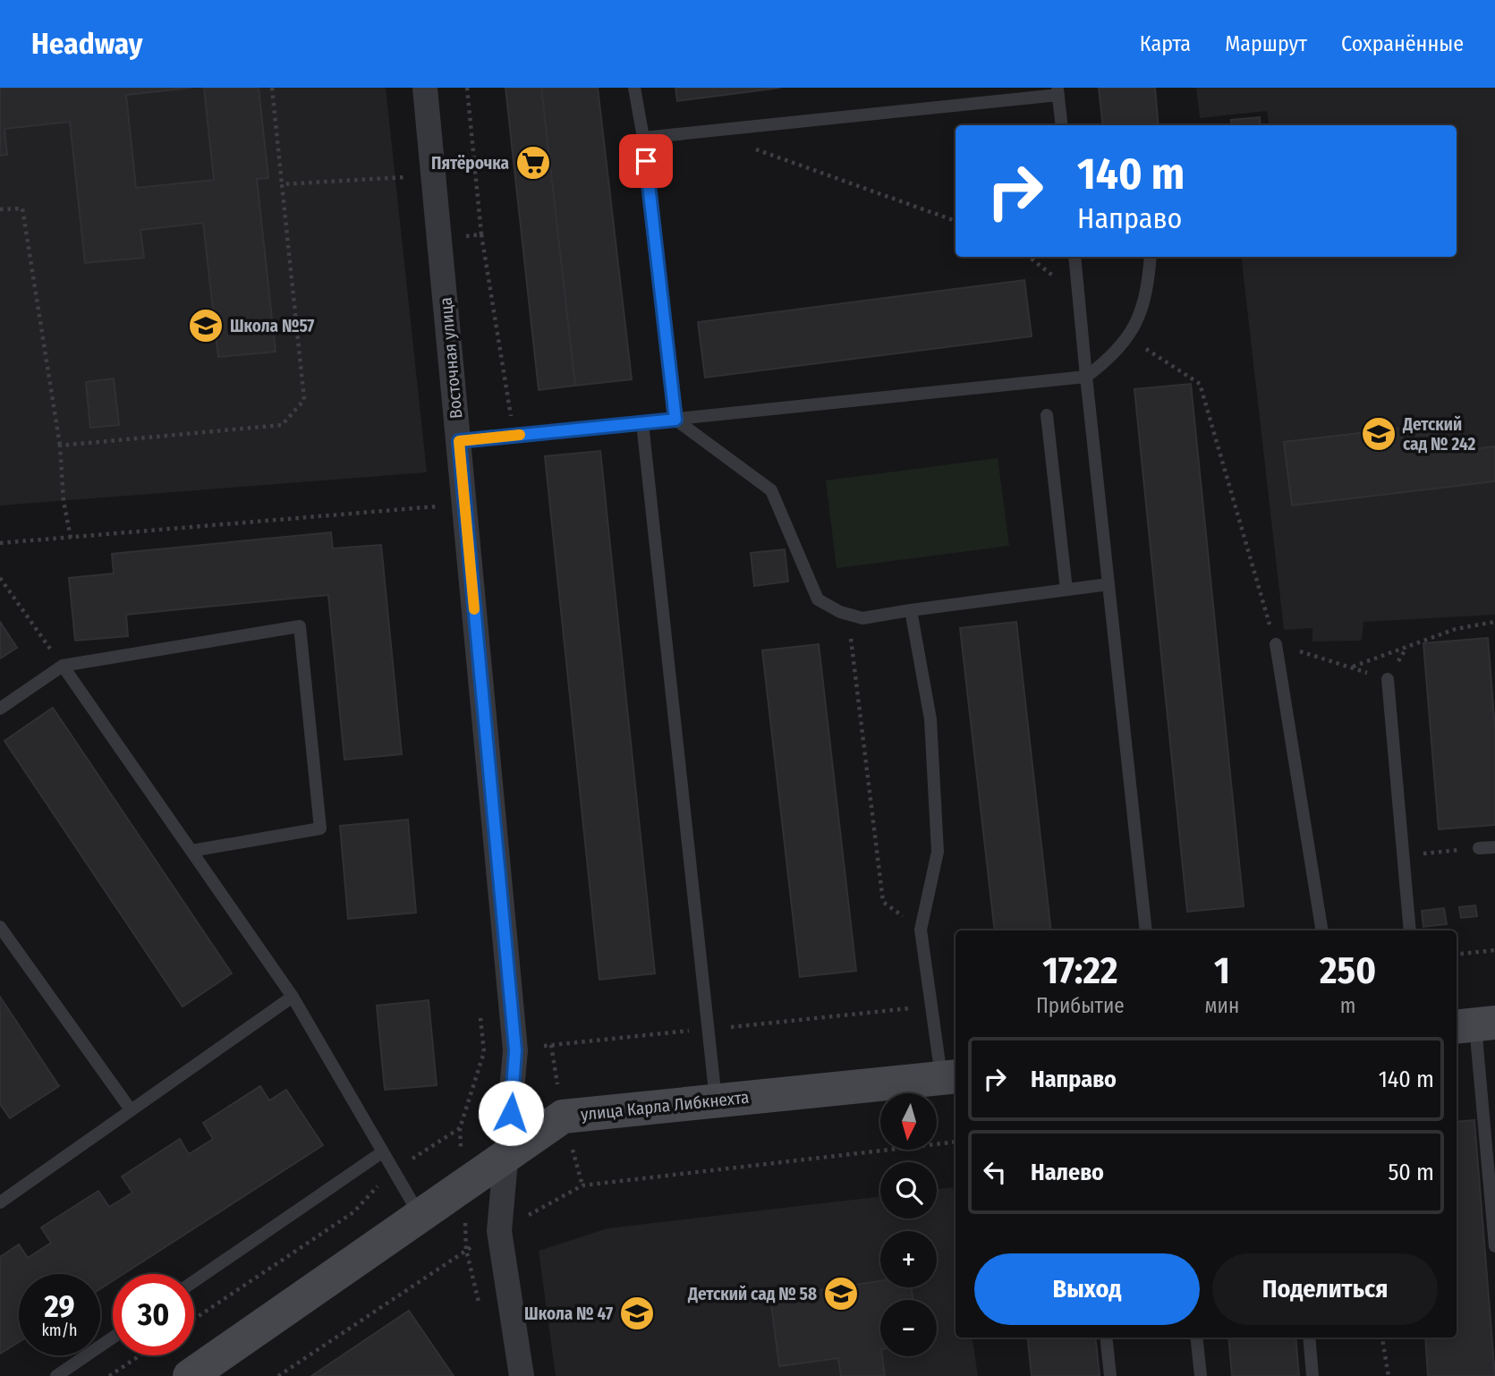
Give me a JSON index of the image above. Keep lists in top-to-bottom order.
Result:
{
  "streets": {
    "main road": ["улица Карла Либкнехта"],
    "street": ["Восточная улица"]
  },
  "crossings": [
    ["Восточная улица", "улица Карла Либкнехта"]
  ],
  "places": {
    "supermarket": ["Пятёрочка"],
    "school or university": [
      "Школа №57",
      "Детский сад № 242",
      "Детский сад № 58",
      "Школа № 47"
    ]
  },
  "north": "bottom",
  "page": {
    "header": "Headway",
    "nav": ["Карта", "Маршрут", "Сохранённые"],
    "turn": ["140 m", "Направо"],
    "eta": [
      "17:22",
      "Прибытие",
      "1",
      "мин",
      "250",
      "m"
    ],
    "list": [
      {
        "name": "Направо",
        "value": "140 m"
      },
      {
        "name": "Налево",
        "value": "50 m"
      }
    ],
    "map_buttons": ["+", "−"],
    "buttons": ["Выход", "Поделиться"],
    "speed": "29 km/h",
    "limit": "30"
  }
}
